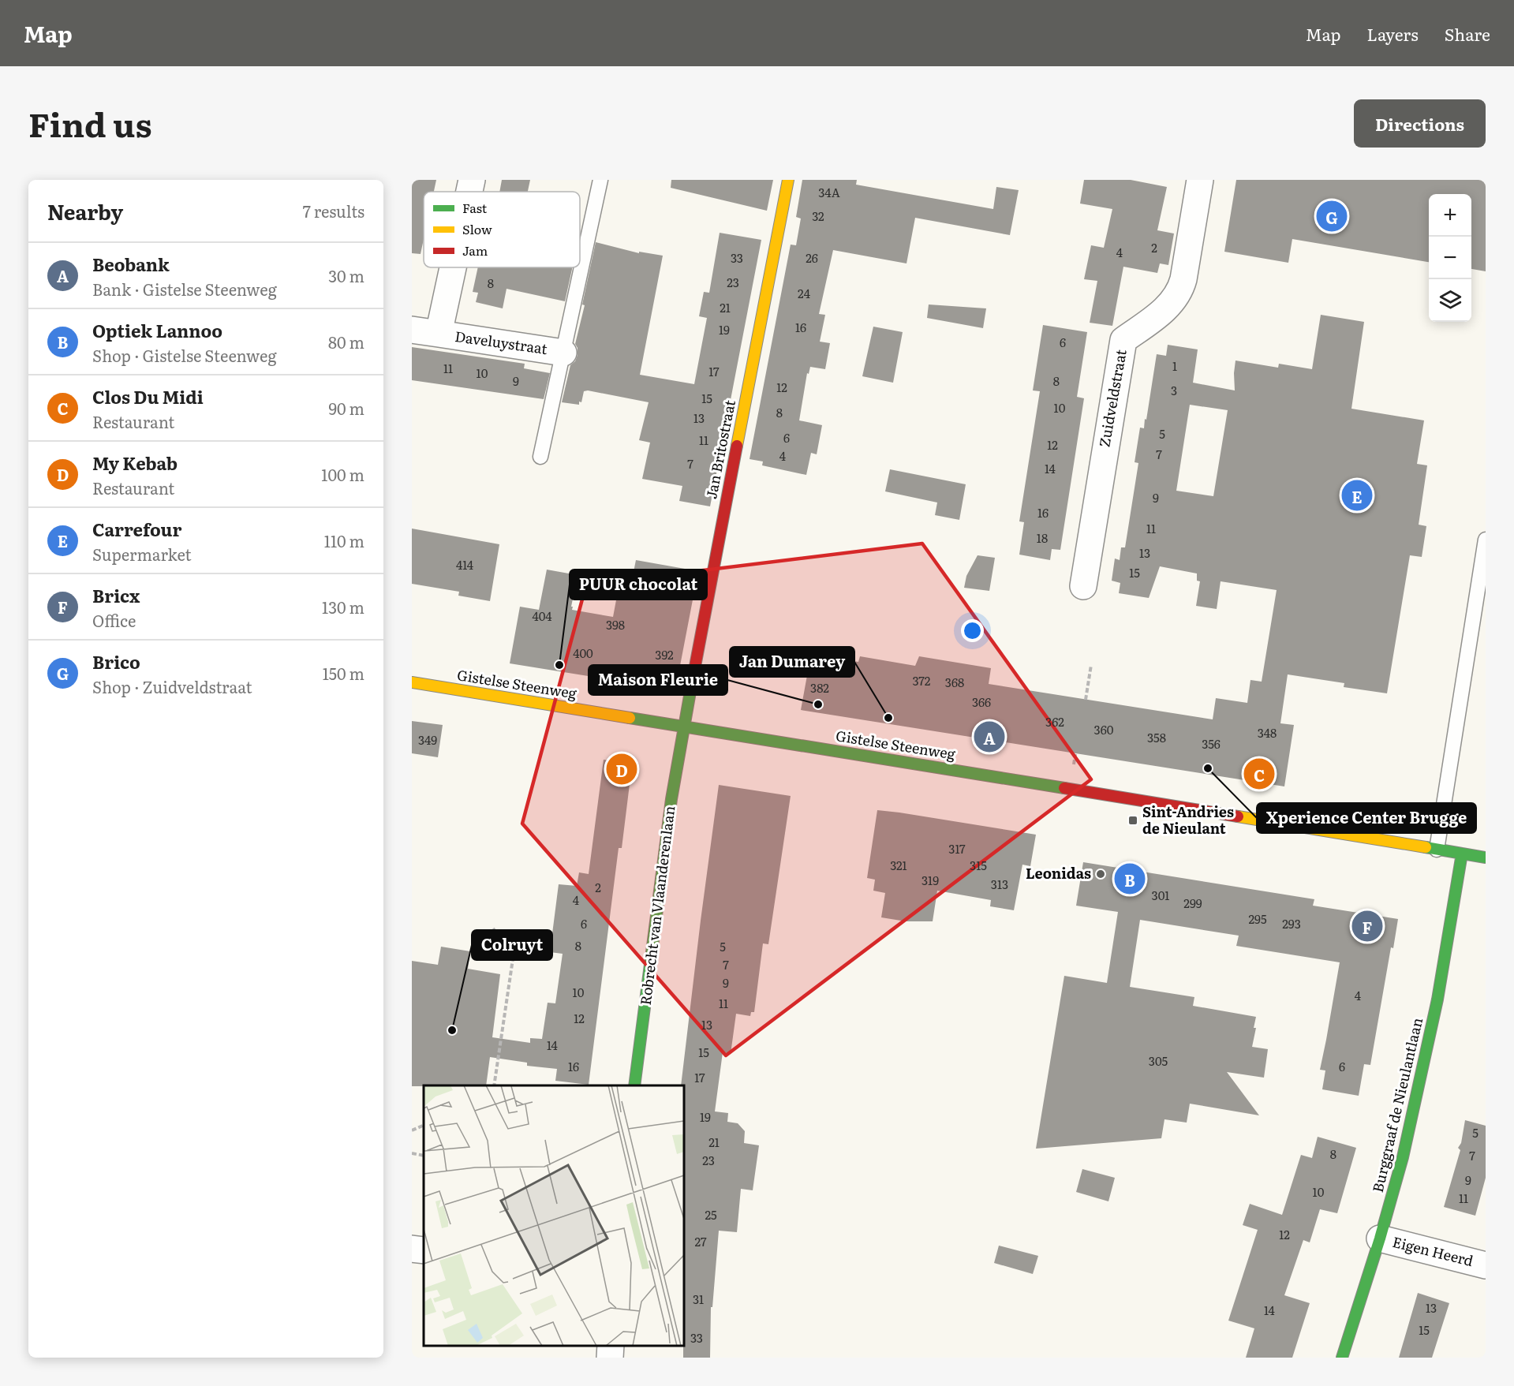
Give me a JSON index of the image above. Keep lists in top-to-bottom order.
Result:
{
  "streets": {
    "street": [
      "Daveluystraat",
      "Zuidveldstraat",
      "Jan Britostraat",
      "Gistelse Steenweg",
      "Robrecht van Vlaanderenlaan",
      "Burggraaf de Nieulantlaan",
      "Eigen Heerd"
    ]
  },
  "crossings": [
    ["Jan Britostraat", "Gistelse Steenweg"],
    ["Jan Britostraat", "Robrecht van Vlaanderenlaan"],
    ["Gistelse Steenweg", "Robrecht van Vlaanderenlaan"],
    ["Gistelse Steenweg", "Burggraaf de Nieulantlaan"],
    ["Burggraaf de Nieulantlaan", "Eigen Heerd"]
  ],
  "places": {
    "other": [
      "PUUR chocolat",
      "Maison Fleurie",
      "Jan Dumarey",
      "Xperience Center Brugge",
      "Leonidas",
      "Colruyt"
    ],
    "transit": ["Sint-Andries de Nieulant"]
  },
  "house_numbers": [
    "34A",
    "32",
    "2",
    "4",
    "33",
    "26",
    "23",
    "8",
    "24",
    "21",
    "16",
    "19",
    "6",
    "1",
    "11",
    "17",
    "10",
    "9",
    "8",
    "12",
    "3",
    "15",
    "10",
    "8",
    "13",
    "5",
    "6",
    "11",
    "12",
    "7",
    "4",
    "7",
    "14",
    "9",
    "16",
    "11",
    "18",
    "13",
    "414",
    "15",
    "404",
    "398",
    "400",
    "392",
    "372",
    "368",
    "382",
    "366",
    "362",
    "360",
    "348",
    "358",
    "349",
    "356",
    "317",
    "321",
    "315",
    "319",
    "313",
    "2",
    "301",
    "4",
    "299",
    "295",
    "6",
    "293",
    "8",
    "5",
    "7",
    "9",
    "10",
    "4",
    "11",
    "12",
    "13",
    "14",
    "15",
    "305",
    "16",
    "6",
    "17",
    "19",
    "5",
    "21",
    "8",
    "7",
    "23",
    "9",
    "10",
    "11",
    "25",
    "12",
    "27",
    "31",
    "13",
    "14",
    "15",
    "33"
  ],
  "legend": ["Fast", "Slow", "Jam"],
  "page": {
    "header": "Map",
    "nav": ["Map", "Layers", "Share"],
    "title": "Find us",
    "buttons": "Directions",
    "heading": ["Nearby", "7 results"],
    "map_buttons": ["+", "−"],
    "pins": [
      "G",
      "E",
      "A",
      "D",
      "C",
      "B",
      "F"
    ],
    "list": [
      {
        "mark": "A",
        "name": "Beobank",
        "note": "Bank · Gistelse Steenweg",
        "value": "30 m"
      },
      {
        "mark": "B",
        "name": "Optiek Lannoo",
        "note": "Shop · Gistelse Steenweg",
        "value": "80 m"
      },
      {
        "mark": "C",
        "name": "Clos Du Midi",
        "note": "Restaurant",
        "value": "90 m"
      },
      {
        "mark": "D",
        "name": "My Kebab",
        "note": "Restaurant",
        "value": "100 m"
      },
      {
        "mark": "E",
        "name": "Carrefour",
        "note": "Supermarket",
        "value": "110 m"
      },
      {
        "mark": "F",
        "name": "Bricx",
        "note": "Office",
        "value": "130 m"
      },
      {
        "mark": "G",
        "name": "Brico",
        "note": "Shop · Zuidveldstraat",
        "value": "150 m"
      }
    ]
  }
}
